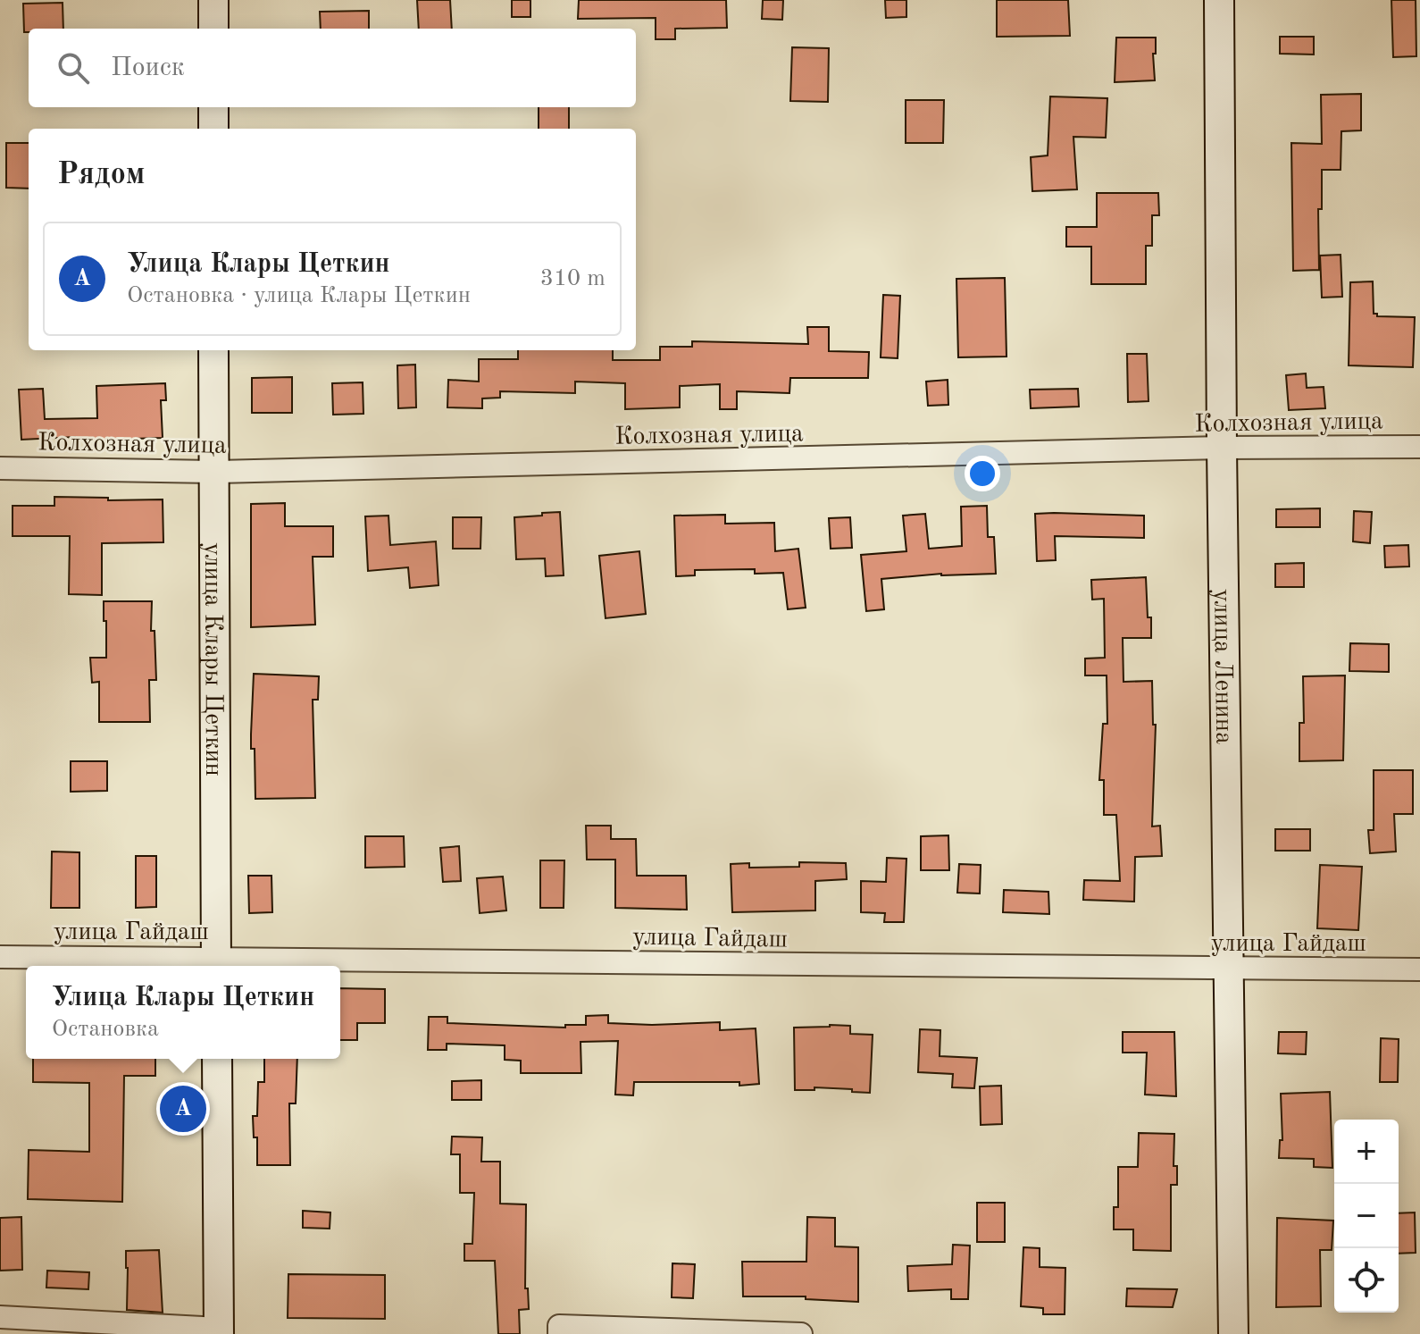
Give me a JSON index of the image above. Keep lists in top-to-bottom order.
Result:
{
  "streets": {
    "street": [
      "Колхозная улица",
      "улица Клары Цеткин",
      "улица Ленина",
      "улица Гайдаш"
    ]
  },
  "crossings": [
    ["Колхозная улица", "улица Клары Цеткин"],
    ["Колхозная улица", "улица Ленина"],
    ["улица Клары Цеткин", "улица Гайдаш"],
    ["улица Ленина", "улица Гайдаш"]
  ],
  "page": {
    "search": "Поиск",
    "heading": "Рядом",
    "list": [
      {
        "mark": "A",
        "name": "Улица Клары Цеткин",
        "note": "Остановка · улица Клары Цеткин",
        "value": "310 m"
      }
    ],
    "popup": ["Улица Клары Цеткин", "Остановка"],
    "pins": "A",
    "map_buttons": ["+", "−"]
  }
}
